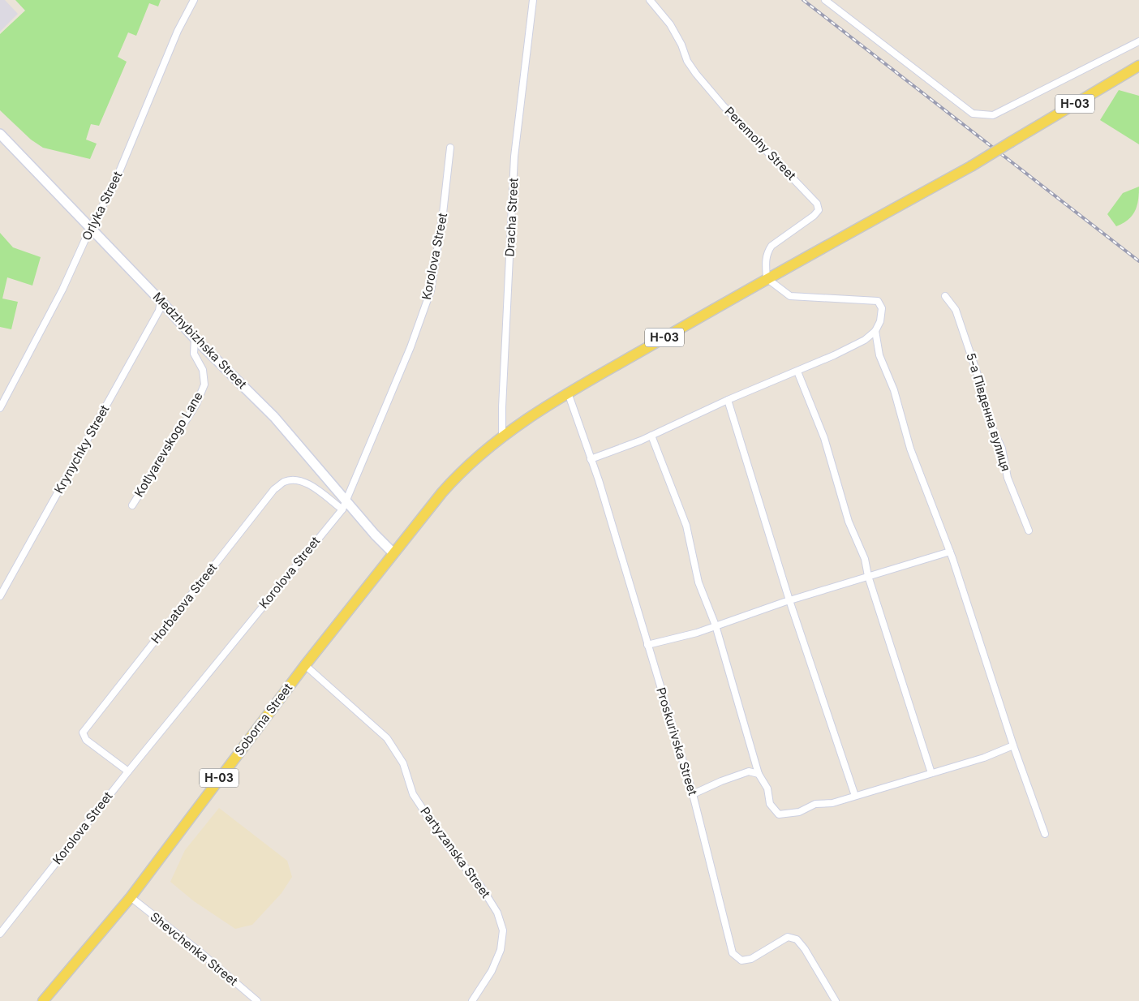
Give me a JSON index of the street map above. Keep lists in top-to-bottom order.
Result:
{
  "streets": {
    "main road": ["Н-03", "Medzhybizhska Street", "Soborna Street"],
    "street": [
      "Peremohy Street",
      "Orlyka Street",
      "Dracha Street",
      "Korolova Street",
      "5-а Південна вулиця",
      "Kotlyarevskogo Lane",
      "Krynychky Street",
      "Horbatova Street",
      "Proskurivska Street",
      "Partyzanska Street",
      "Shevchenka Street"
    ]
  },
  "crossings": [
    ["Н-03", "Peremohy Street"],
    ["Н-03", "Dracha Street"],
    ["Н-03", "Medzhybizhska Street"],
    ["Н-03", "Soborna Street"],
    ["Н-03", "Proskurivska Street"],
    ["Orlyka Street", "Medzhybizhska Street"],
    ["Korolova Street", "Medzhybizhska Street"],
    ["Korolova Street", "Horbatova Street"],
    ["Medzhybizhska Street", "Kotlyarevskogo Lane"],
    ["Medzhybizhska Street", "Krynychky Street"],
    ["Medzhybizhska Street", "Soborna Street"],
    ["Soborna Street", "Partyzanska Street"],
    ["Soborna Street", "Shevchenka Street"]
  ]
}
